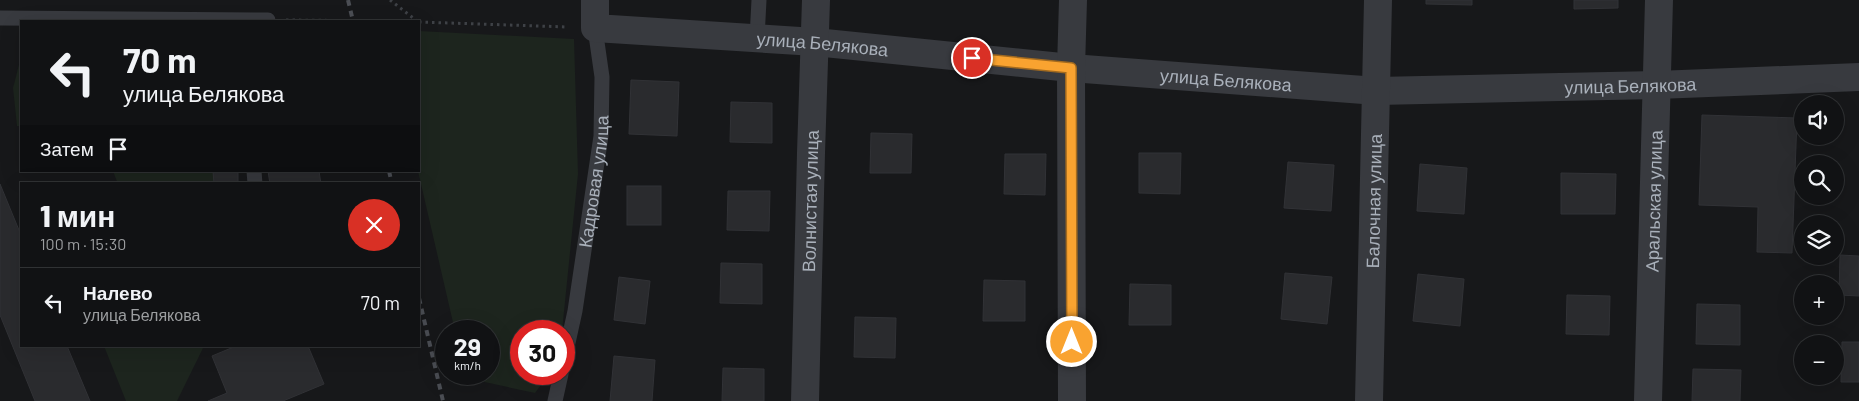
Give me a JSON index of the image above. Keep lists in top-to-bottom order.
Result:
{
  "streets": {
    "street": [
      "улица Белякова",
      "Кадровая улица",
      "Волнистая улица",
      "Балочная улица",
      "Аральская улица"
    ]
  },
  "crossings": [
    ["улица Белякова", "Кадровая улица"],
    ["улица Белякова", "Волнистая улица"],
    ["улица Белякова", "Балочная улица"],
    ["улица Белякова", "Аральская улица"]
  ],
  "page": {
    "turn": ["70 m", "улица Белякова"],
    "map_buttons": ["+", "−"],
    "then": "Затем",
    "heading": ["1 мин", "100 m · 15:30"],
    "list": [
      {
        "name": "Налево",
        "note": "улица Белякова",
        "value": "70 m"
      }
    ],
    "speed": "29 km/h",
    "limit": "30"
  }
}
